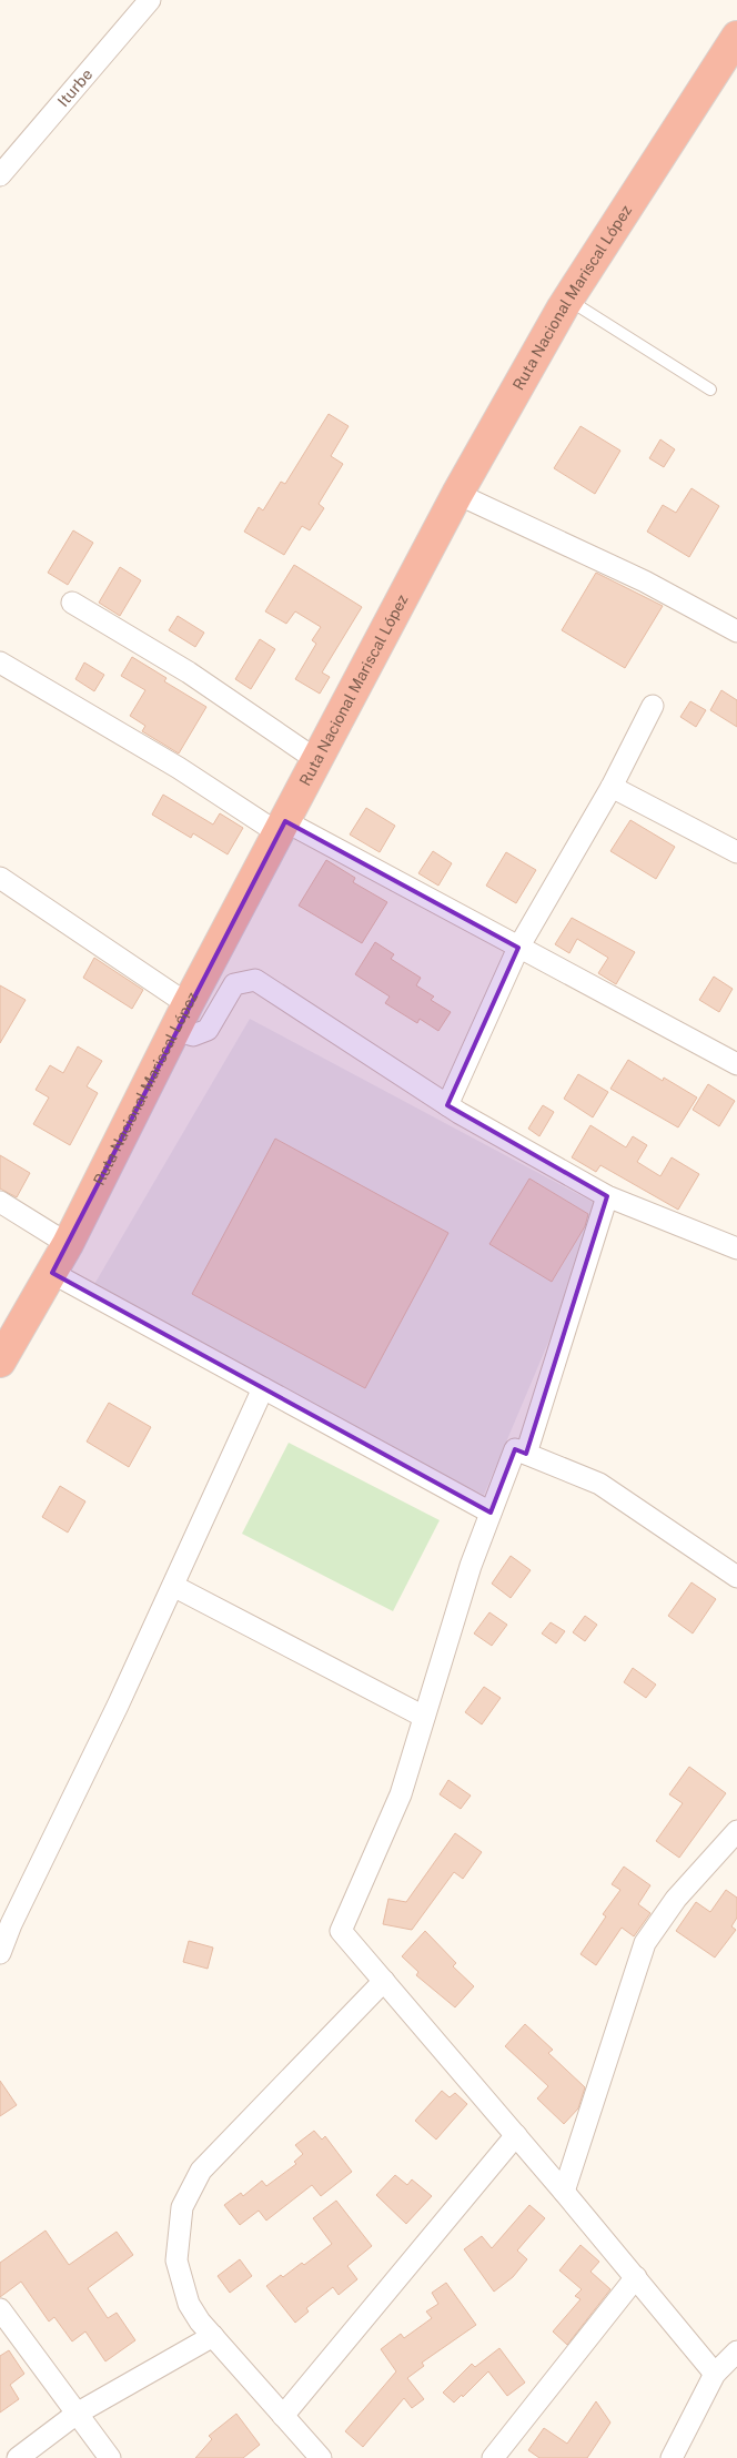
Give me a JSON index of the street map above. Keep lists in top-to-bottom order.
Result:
{
  "streets": {
    "highway": ["Ruta Nacional Mariscal López"],
    "street": ["Iturbe"]
  }
}
